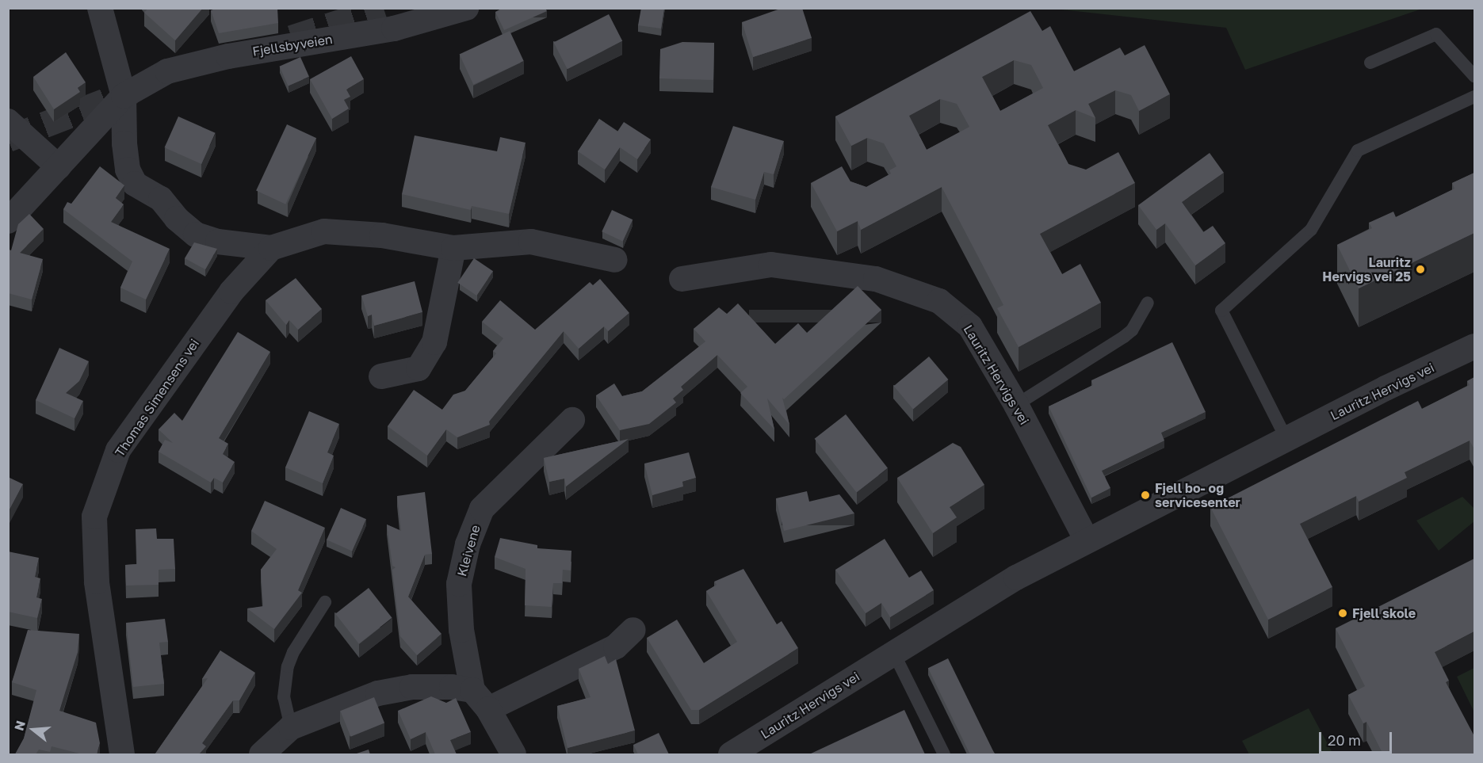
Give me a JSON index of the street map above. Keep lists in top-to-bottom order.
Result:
{
  "streets": {
    "street": [
      "Fjellsbyveien",
      "Lauritz Hervigs vei",
      "Thomas Simensens vei",
      "Kleivene"
    ]
  },
  "places": ["Lauritz Hervigs vei 25", "Fjell bo- og servicesenter", "Fjell skole"],
  "scale_bar": "20 m",
  "north": "left"
}
